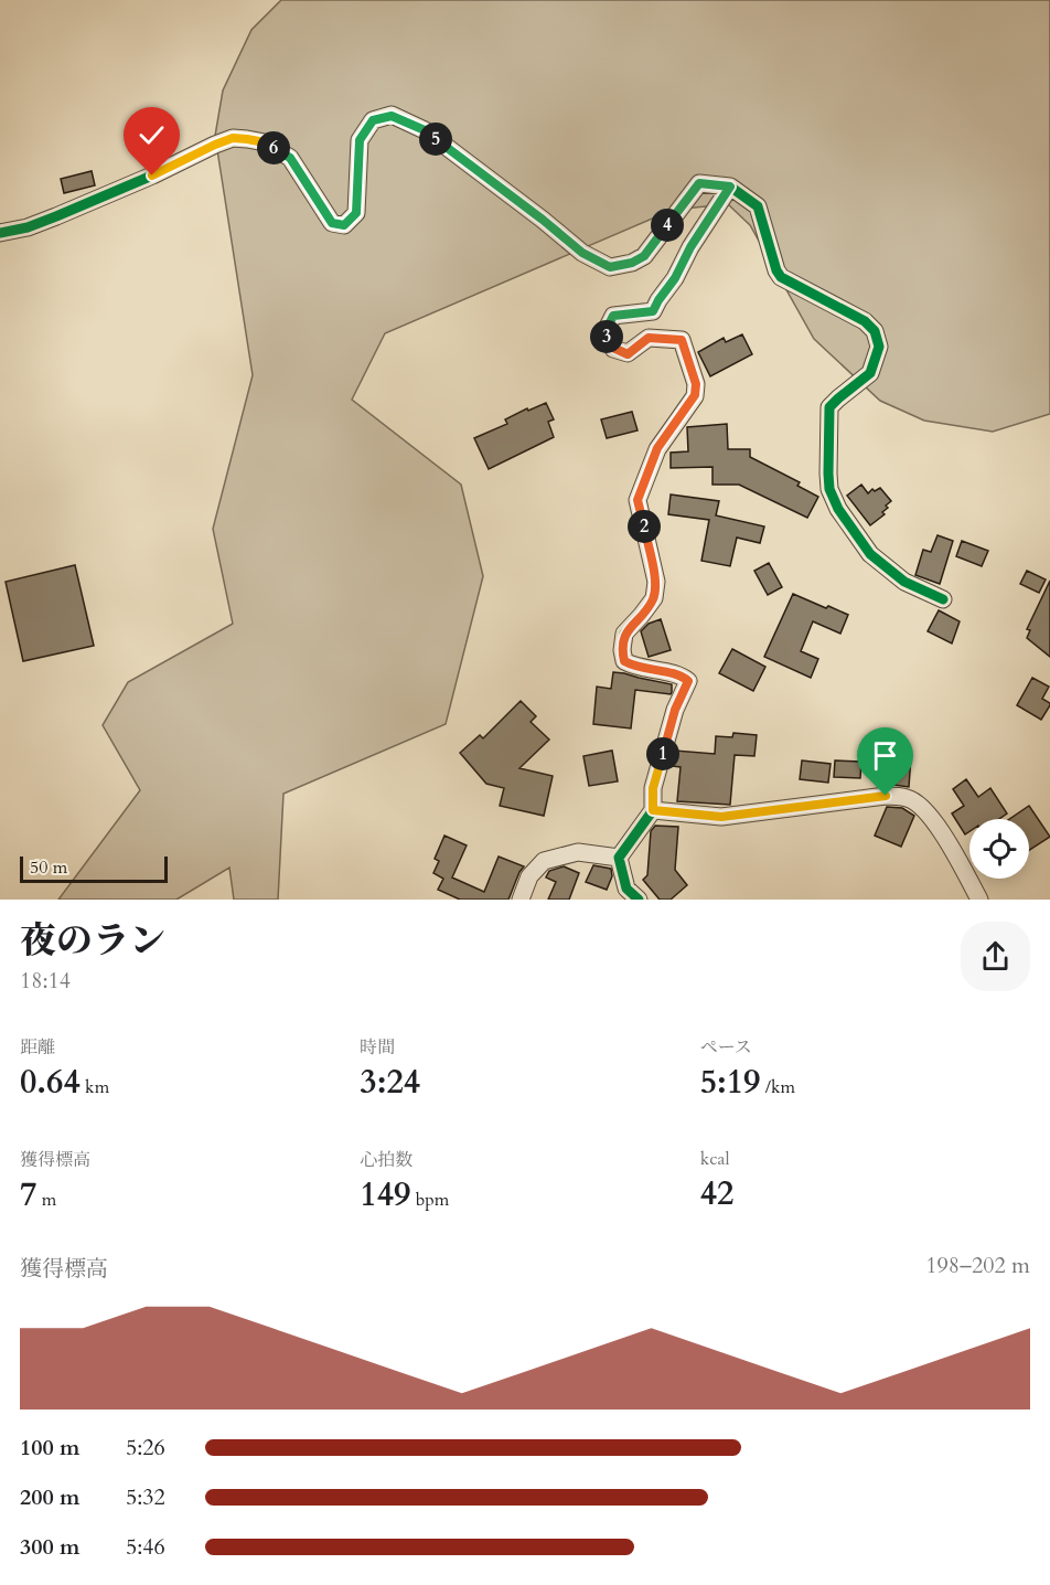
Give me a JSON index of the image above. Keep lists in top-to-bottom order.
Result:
{
  "scale_bar": "50 m",
  "page": {
    "pins": [
      "5",
      "6",
      "4",
      "3",
      "2",
      "1"
    ],
    "scale": "50 m",
    "heading": ["夜のラン", "18:14"],
    "stats": [
      ["距離", "0.64 km"],
      ["時間", "3:24"],
      ["ペース", "5:19 /km"],
      ["獲得標高", "7 m"],
      ["心拍数", "149 bpm"],
      ["kcal", "42"]
    ],
    "chart": ["獲得標高", "198–202 m"],
    "list": [
      {
        "name": "100 m",
        "note": "5:26"
      },
      {
        "name": "200 m",
        "note": "5:32"
      },
      {
        "name": "300 m",
        "note": "5:46"
      }
    ]
  }
}
